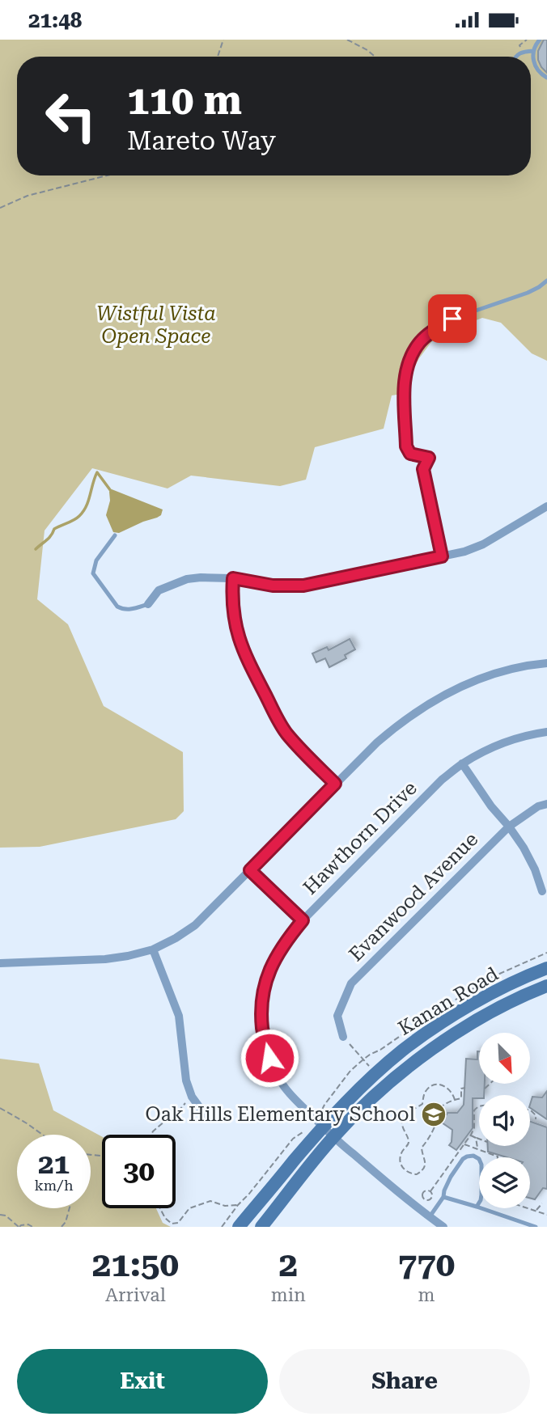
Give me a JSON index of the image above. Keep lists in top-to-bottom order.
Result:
{
  "streets": {
    "main road": ["Kanan Road"],
    "street": ["Hawthorn Drive", "Evanwood Avenue"]
  },
  "crossings": [
    ["Hawthorn Drive", "Kanan Road"]
  ],
  "parks": ["Wistful Vista Open Space"],
  "places": {
    "school or university": ["Oak Hills Elementary School"]
  },
  "north": "bottom right",
  "page": {
    "status": "21:48",
    "turn": ["110 m", "Mareto Way"],
    "speed": "21 km/h",
    "limit": "30",
    "eta": [
      "21:50",
      "Arrival",
      "2",
      "min",
      "770",
      "m"
    ],
    "buttons": ["Exit", "Share"]
  }
}
